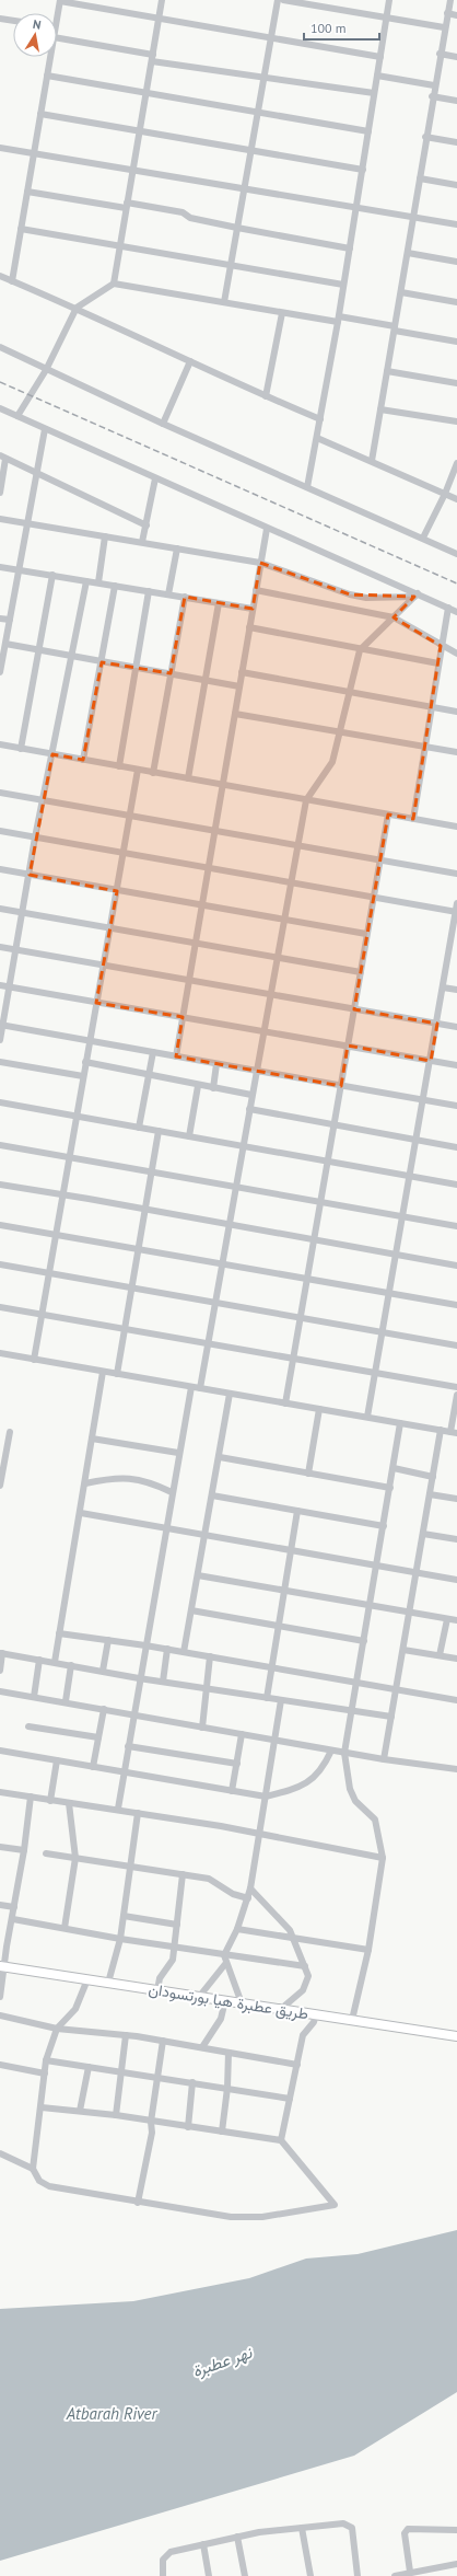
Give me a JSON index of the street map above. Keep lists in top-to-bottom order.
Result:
{
  "streets": {
    "highway": ["طريق عطبرة هيا بورتسودان"]
  },
  "water": ["نهر عطبرة", "Atbarah River"],
  "scale_bar": "100 m",
  "north": "top"
}
